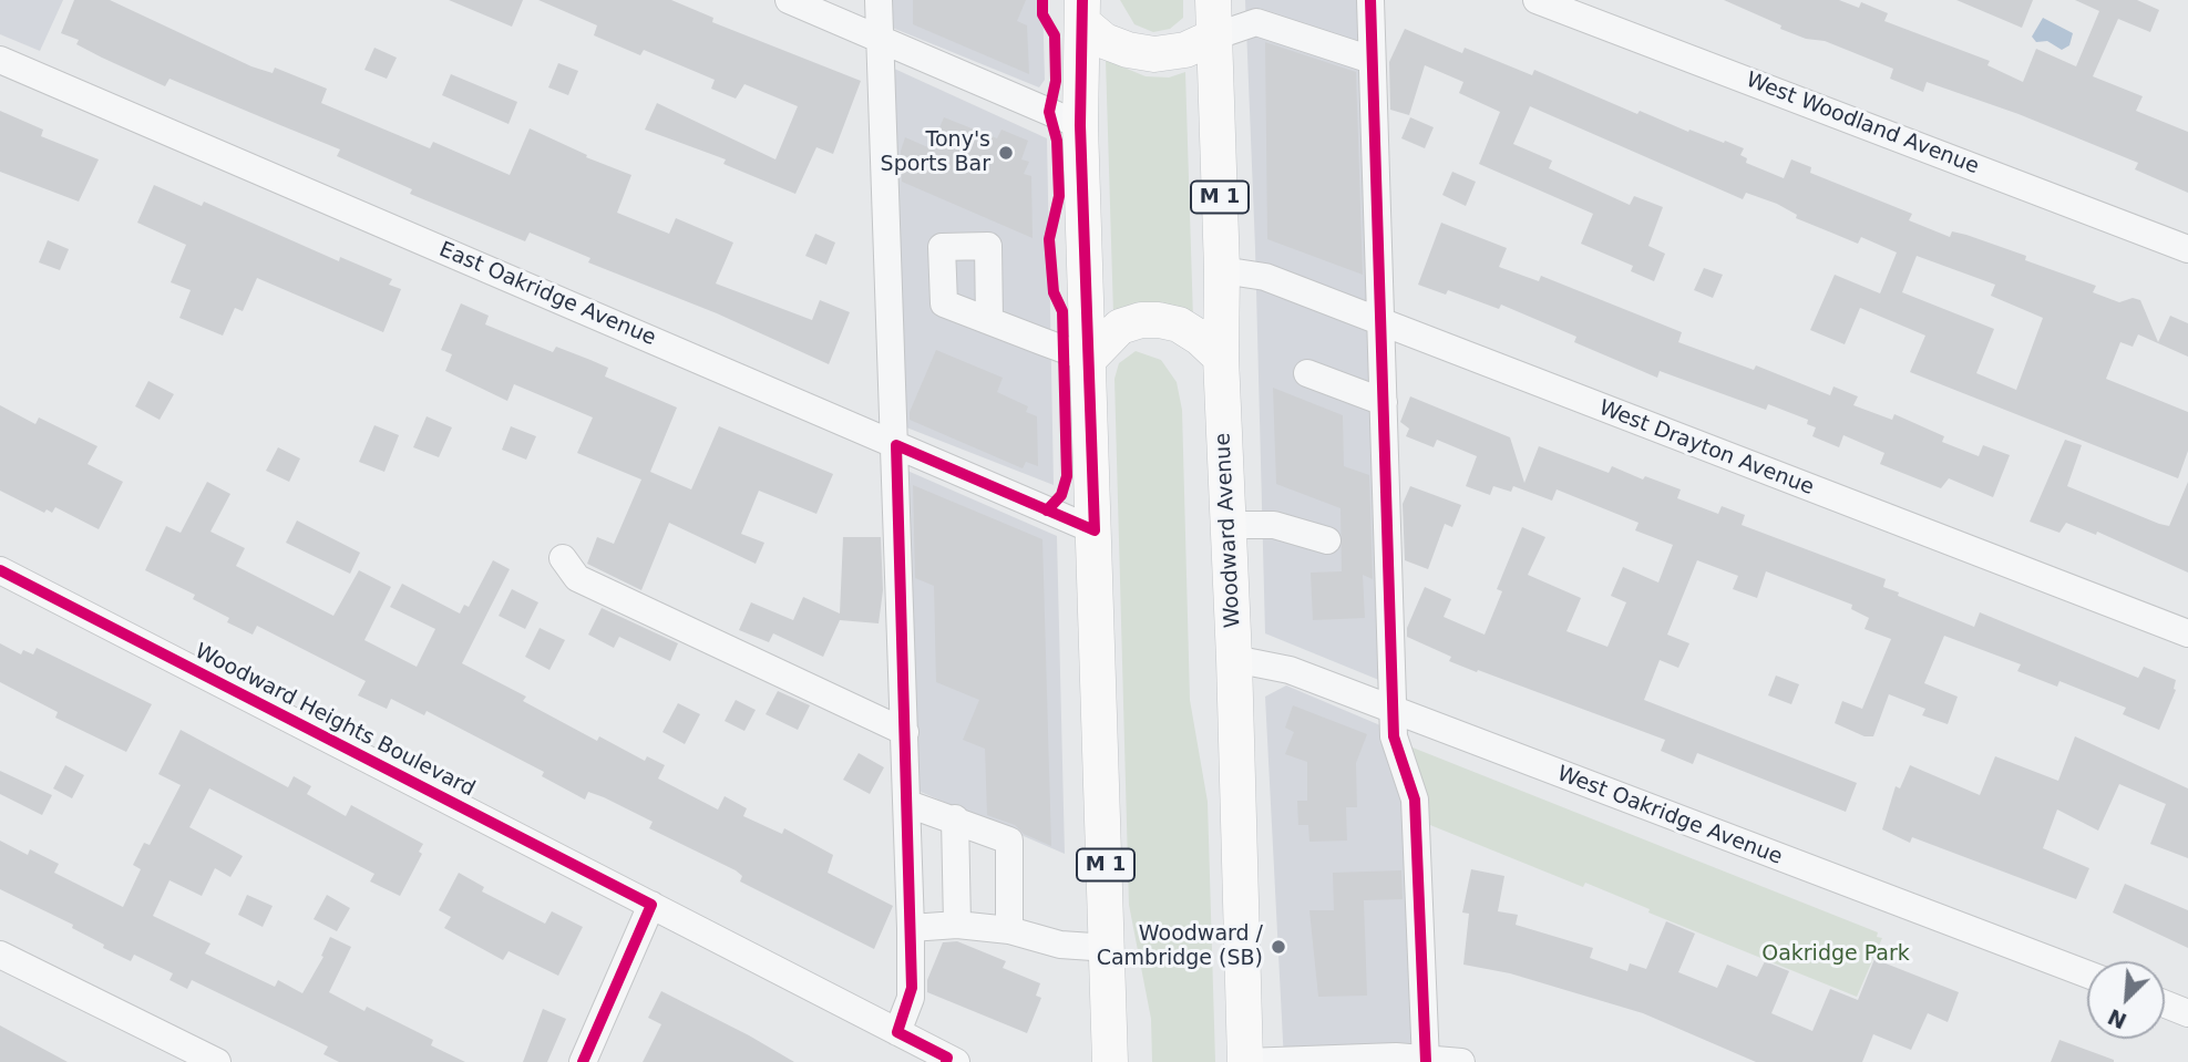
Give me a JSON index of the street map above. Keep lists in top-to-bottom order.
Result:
{
  "streets": {
    "main road": ["M 1", "Woodward Avenue"],
    "street": [
      "West Woodland Avenue",
      "East Oakridge Avenue",
      "West Drayton Avenue",
      "Woodward Heights Boulevard",
      "West Oakridge Avenue"
    ]
  },
  "crossings": [
    ["M 1", "East Oakridge Avenue"],
    ["West Drayton Avenue", "Woodward Avenue"],
    ["Woodward Avenue", "West Oakridge Avenue"]
  ],
  "parks": ["Oakridge Park"],
  "places": ["Tony's Sports Bar", "Woodward / Cambridge (SB)"],
  "north": "bottom left"
}
